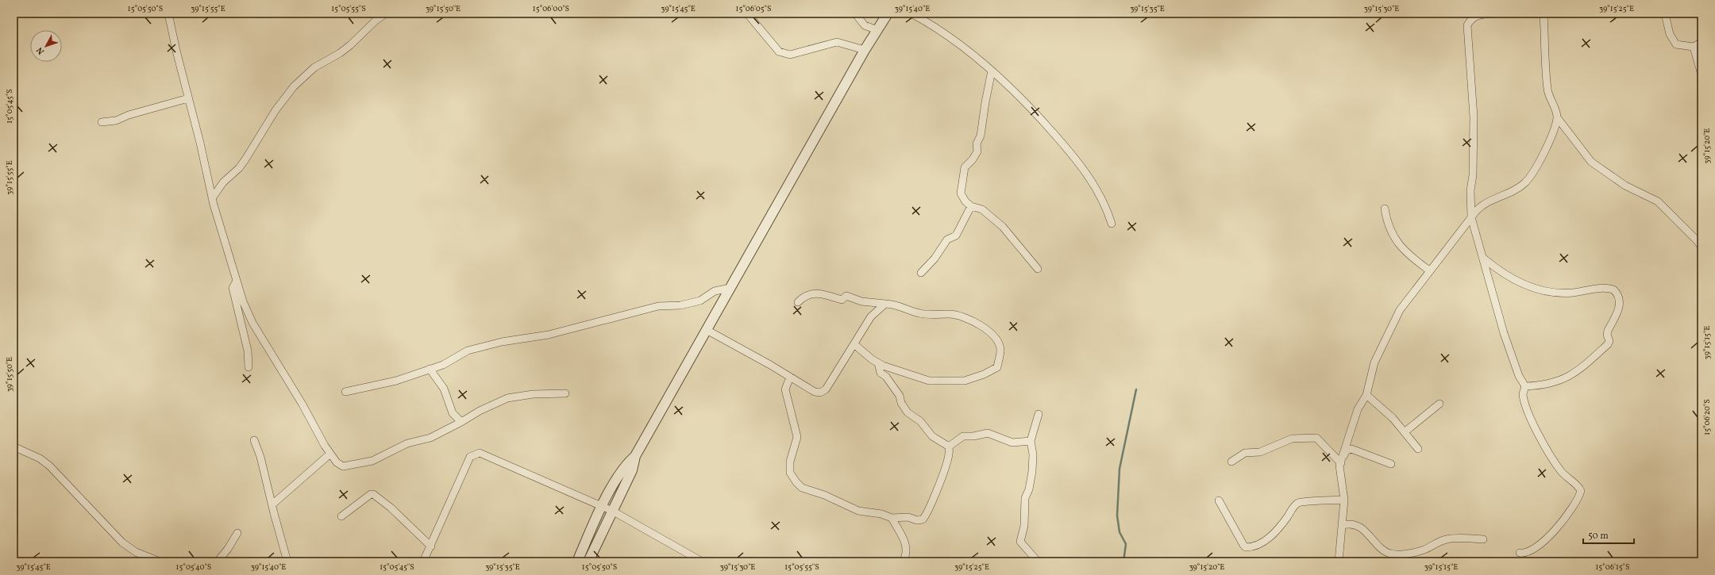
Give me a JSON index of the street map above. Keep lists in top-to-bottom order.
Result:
{
  "scale_bar": "50 m",
  "north": "bottom left",
  "coordinates": [
    "15°05'50\"S",
    "39°15'55\"E",
    "15°05'55\"S",
    "39°15'50\"E",
    "15°06'00\"S",
    "39°15'45\"E",
    "15°06'05\"S",
    "39°15'40\"E",
    "39°15'35\"E",
    "39°15'30\"E",
    "39°15'25\"E",
    "15°05'45\"S",
    "39°15'20\"E",
    "39°15'15\"E",
    "15°06'20\"S",
    "15°05'40\"S",
    "15°06'15\"S"
  ]
}
